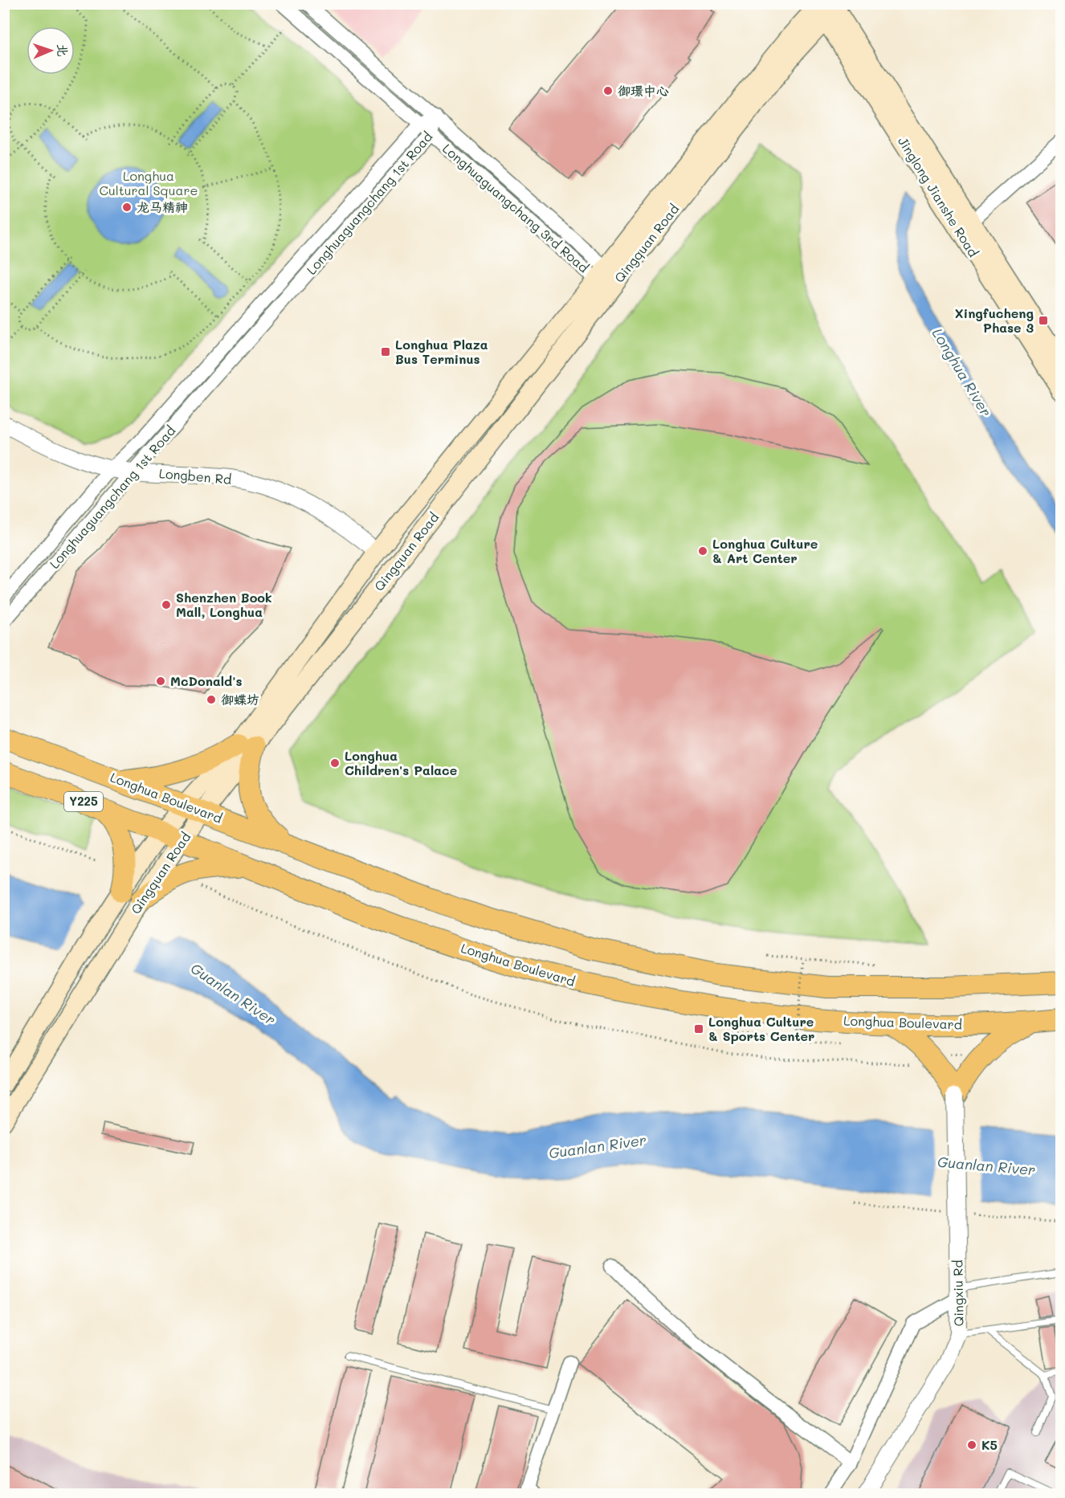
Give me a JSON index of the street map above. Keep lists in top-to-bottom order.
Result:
{
  "streets": {
    "main road": [
      "Jinglong Jianshe Road",
      "Qingquan Road",
      "Longhua Boulevard",
      "Y225"
    ],
    "street": [
      "Longhuaguangchang 1st Road",
      "Longhuaguangchang 3rd Road",
      "Longben Rd",
      "Qingxiu Rd"
    ]
  },
  "crossings": [
    ["Jinglong Jianshe Road", "Qingquan Road"],
    ["Longhuaguangchang 1st Road", "Longhuaguangchang 3rd Road"],
    ["Longhuaguangchang 1st Road", "Longben Rd"],
    ["Longhuaguangchang 3rd Road", "Qingquan Road"],
    ["Qingquan Road", "Longben Rd"],
    ["Qingquan Road", "Longhua Boulevard"]
  ],
  "water": ["Longhua River", "Guanlan River"],
  "parks": ["Longhua Cultural Square"],
  "places": {
    "other": [
      "御璟中心",
      "龙马精神",
      "Longhua Culture & Art Center",
      "Shenzhen Book Mall, Longhua",
      "McDonald's",
      "御蝶坊",
      "Longhua Children's Palace",
      "K5"
    ],
    "transit": ["Xingfucheng Phase 3", "Longhua Plaza Bus Terminus", "Longhua Culture & Sports Center"]
  },
  "north": "right"
}
